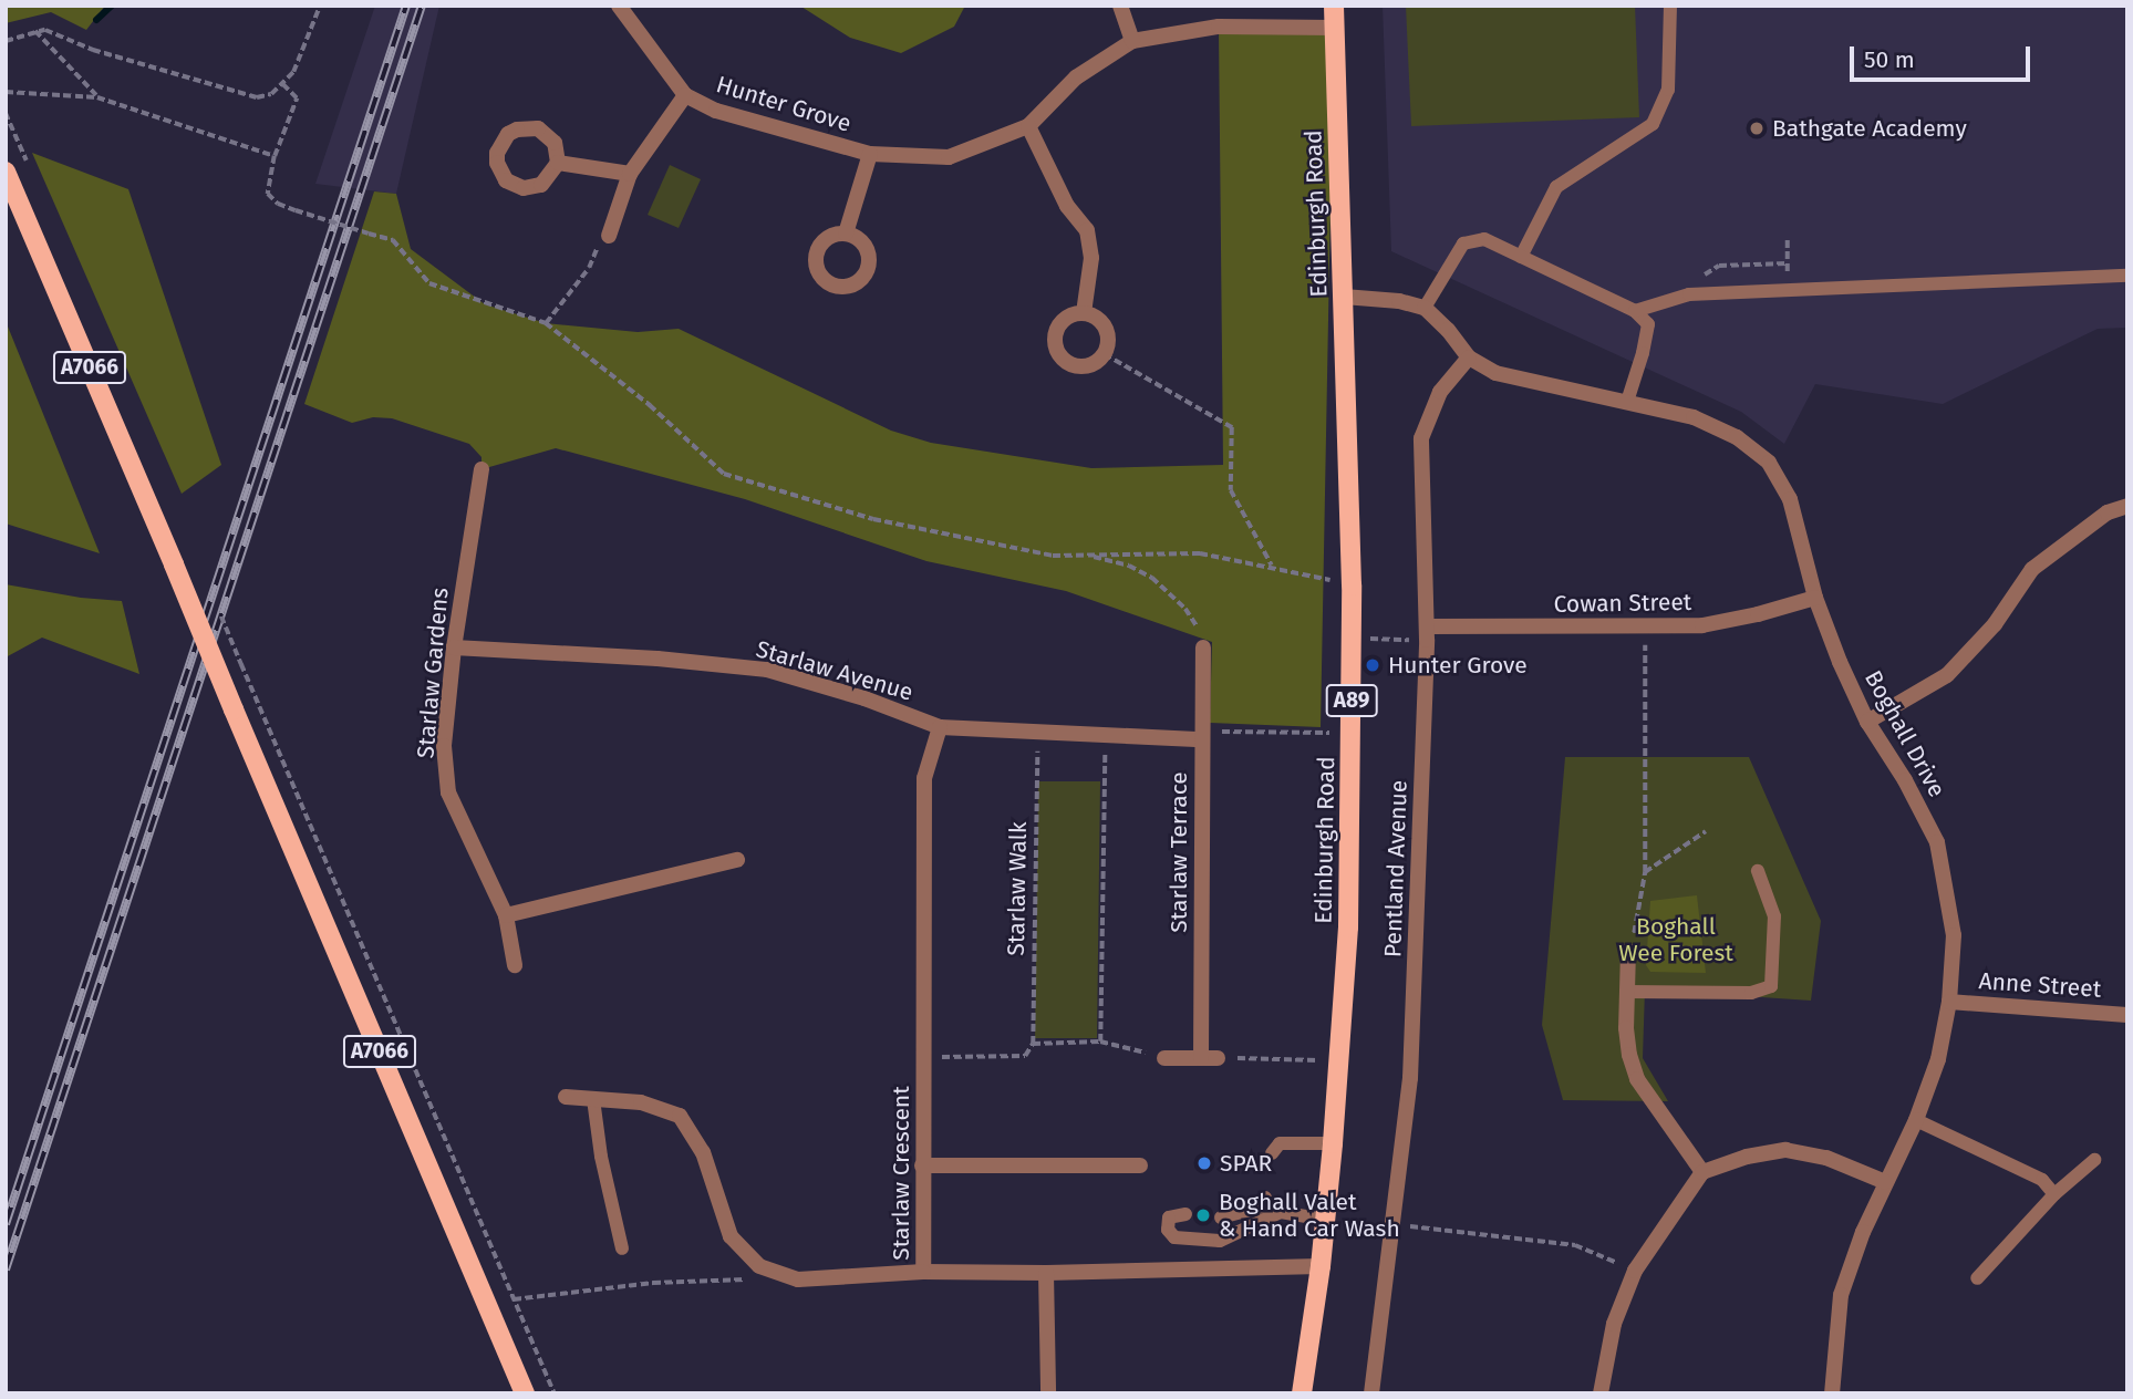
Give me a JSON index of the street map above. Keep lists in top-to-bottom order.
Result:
{
  "streets": {
    "main road": ["Edinburgh Road", "A7066", "A89"],
    "street": [
      "Hunter Grove",
      "Cowan Street",
      "Starlaw Avenue",
      "Starlaw Gardens",
      "Boghall Drive",
      "Starlaw Terrace",
      "Pentland Avenue",
      "Anne Street",
      "Starlaw Crescent"
    ],
    "path": ["Starlaw Walk"]
  },
  "crossings": [
    ["Hunter Grove", "Edinburgh Road"],
    ["Edinburgh Road", "Starlaw Crescent"],
    ["Cowan Street", "Boghall Drive"],
    ["Cowan Street", "Pentland Avenue"],
    ["Starlaw Avenue", "Starlaw Gardens"],
    ["Starlaw Avenue", "Starlaw Terrace"],
    ["Starlaw Avenue", "Starlaw Walk"],
    ["Starlaw Avenue", "Starlaw Crescent"],
    ["Boghall Drive", "Pentland Avenue"],
    ["Boghall Drive", "Anne Street"]
  ],
  "parks": ["Boghall Wee Forest"],
  "places": [
    "Bathgate Academy",
    "Hunter Grove",
    "SPAR",
    "Boghall Valet & Hand Car Wash"
  ],
  "scale_bar": "50 m"
}
